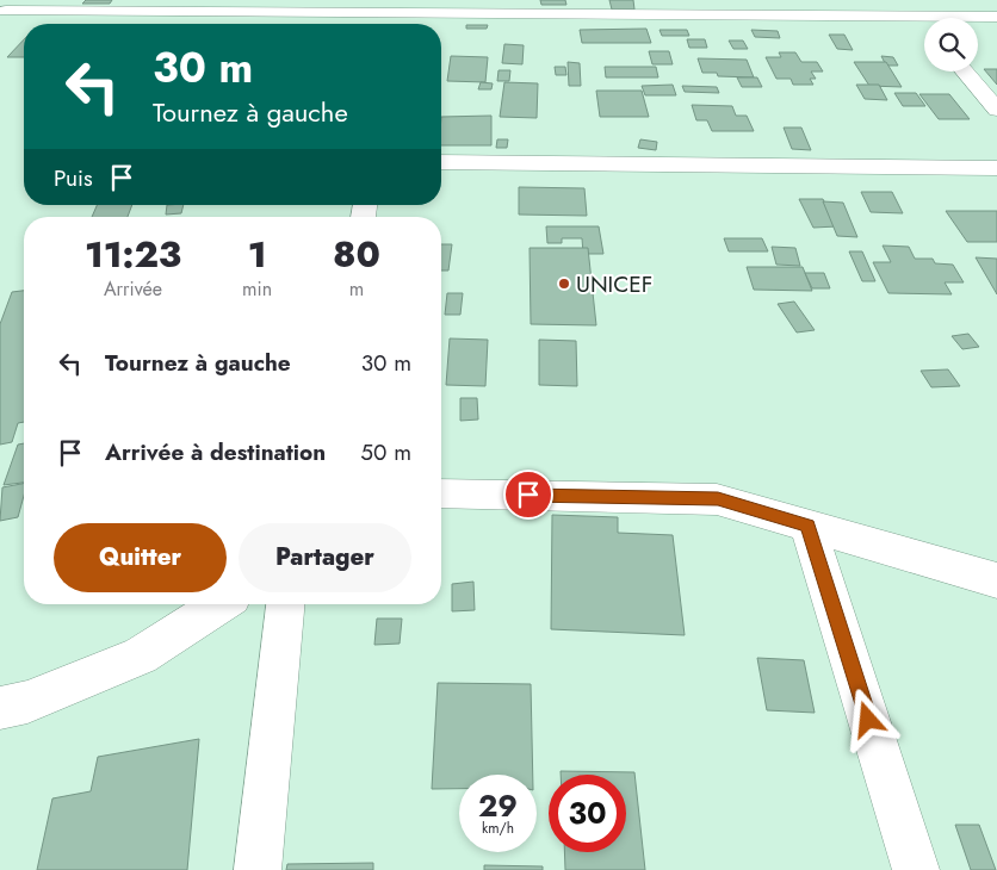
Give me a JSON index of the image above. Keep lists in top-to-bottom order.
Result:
{
  "places": ["UNICEF"],
  "page": {
    "turn": ["30 m", "Tournez à gauche"],
    "then": "Puis",
    "eta": [
      "11:23",
      "Arrivée",
      "1",
      "min",
      "80",
      "m"
    ],
    "list": [
      {
        "name": "Tournez à gauche",
        "value": "30 m"
      },
      {
        "name": "Arrivée à destination",
        "value": "50 m"
      }
    ],
    "buttons": ["Quitter", "Partager"],
    "speed": "29 km/h",
    "limit": "30"
  }
}
